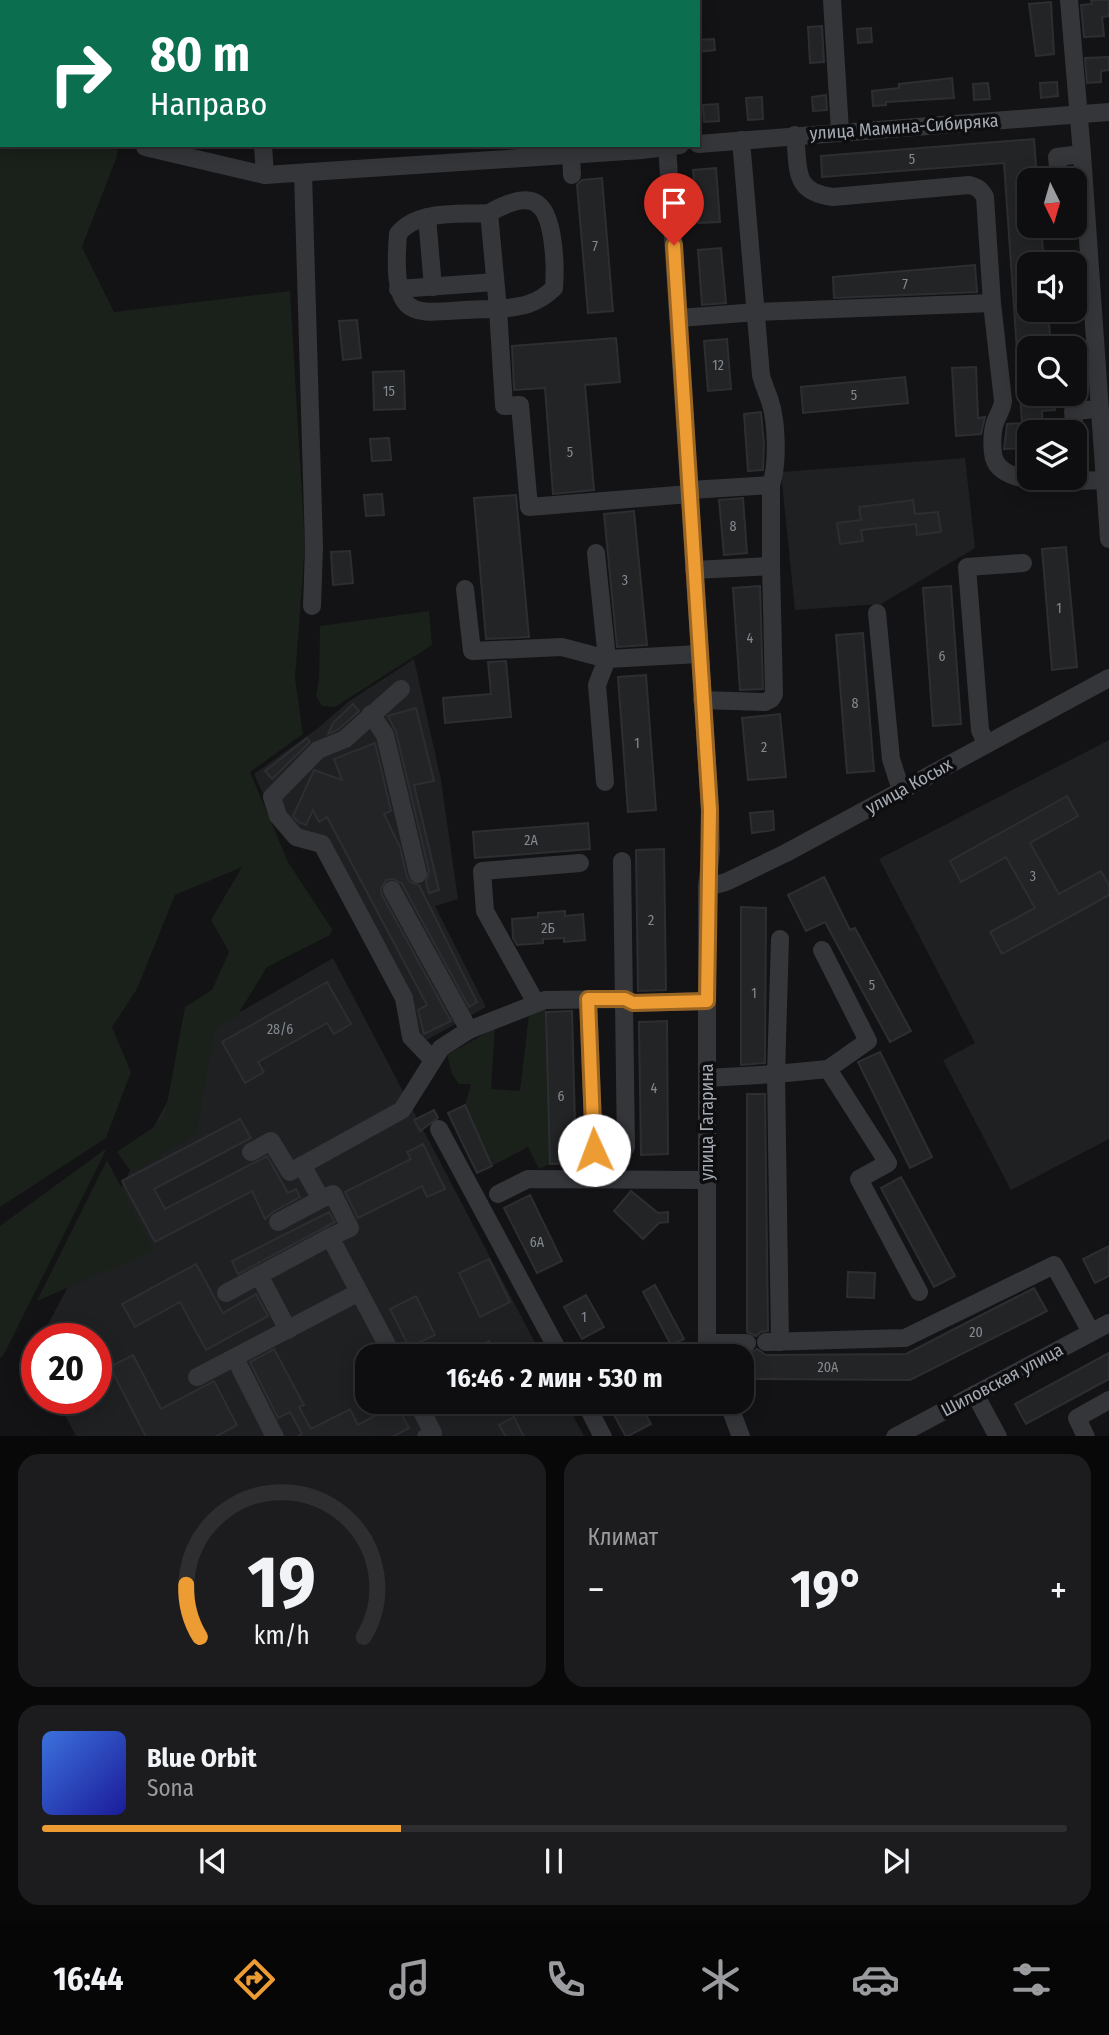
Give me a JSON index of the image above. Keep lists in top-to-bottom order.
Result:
{
  "streets": {
    "street": [
      "улица Мамина-Сибиряка",
      "улица Косых",
      "улица Гагарина",
      "Шиловская улица"
    ]
  },
  "crossings": [
    ["улица Косых", "улица Гагарина"]
  ],
  "house_numbers": [
    "5",
    "7",
    "7",
    "12",
    "15",
    "5",
    "5",
    "8",
    "3",
    "1",
    "4",
    "6",
    "8",
    "1",
    "2",
    "2А",
    "3",
    "2",
    "2Б",
    "5",
    "1",
    "28/6",
    "4",
    "6",
    "6А",
    "1",
    "20",
    "20А"
  ],
  "north": "bottom",
  "page": {
    "turn": ["80 m", "Направо"],
    "limit": "20",
    "trip": "16:46 · 2 мин · 530 m",
    "tile": "Климат",
    "heat": ["−", "19°", "+"],
    "song": ["Blue Orbit", "Sona"],
    "tabs": "16:44",
    "gauge": ["19", "km/h"]
  }
}
